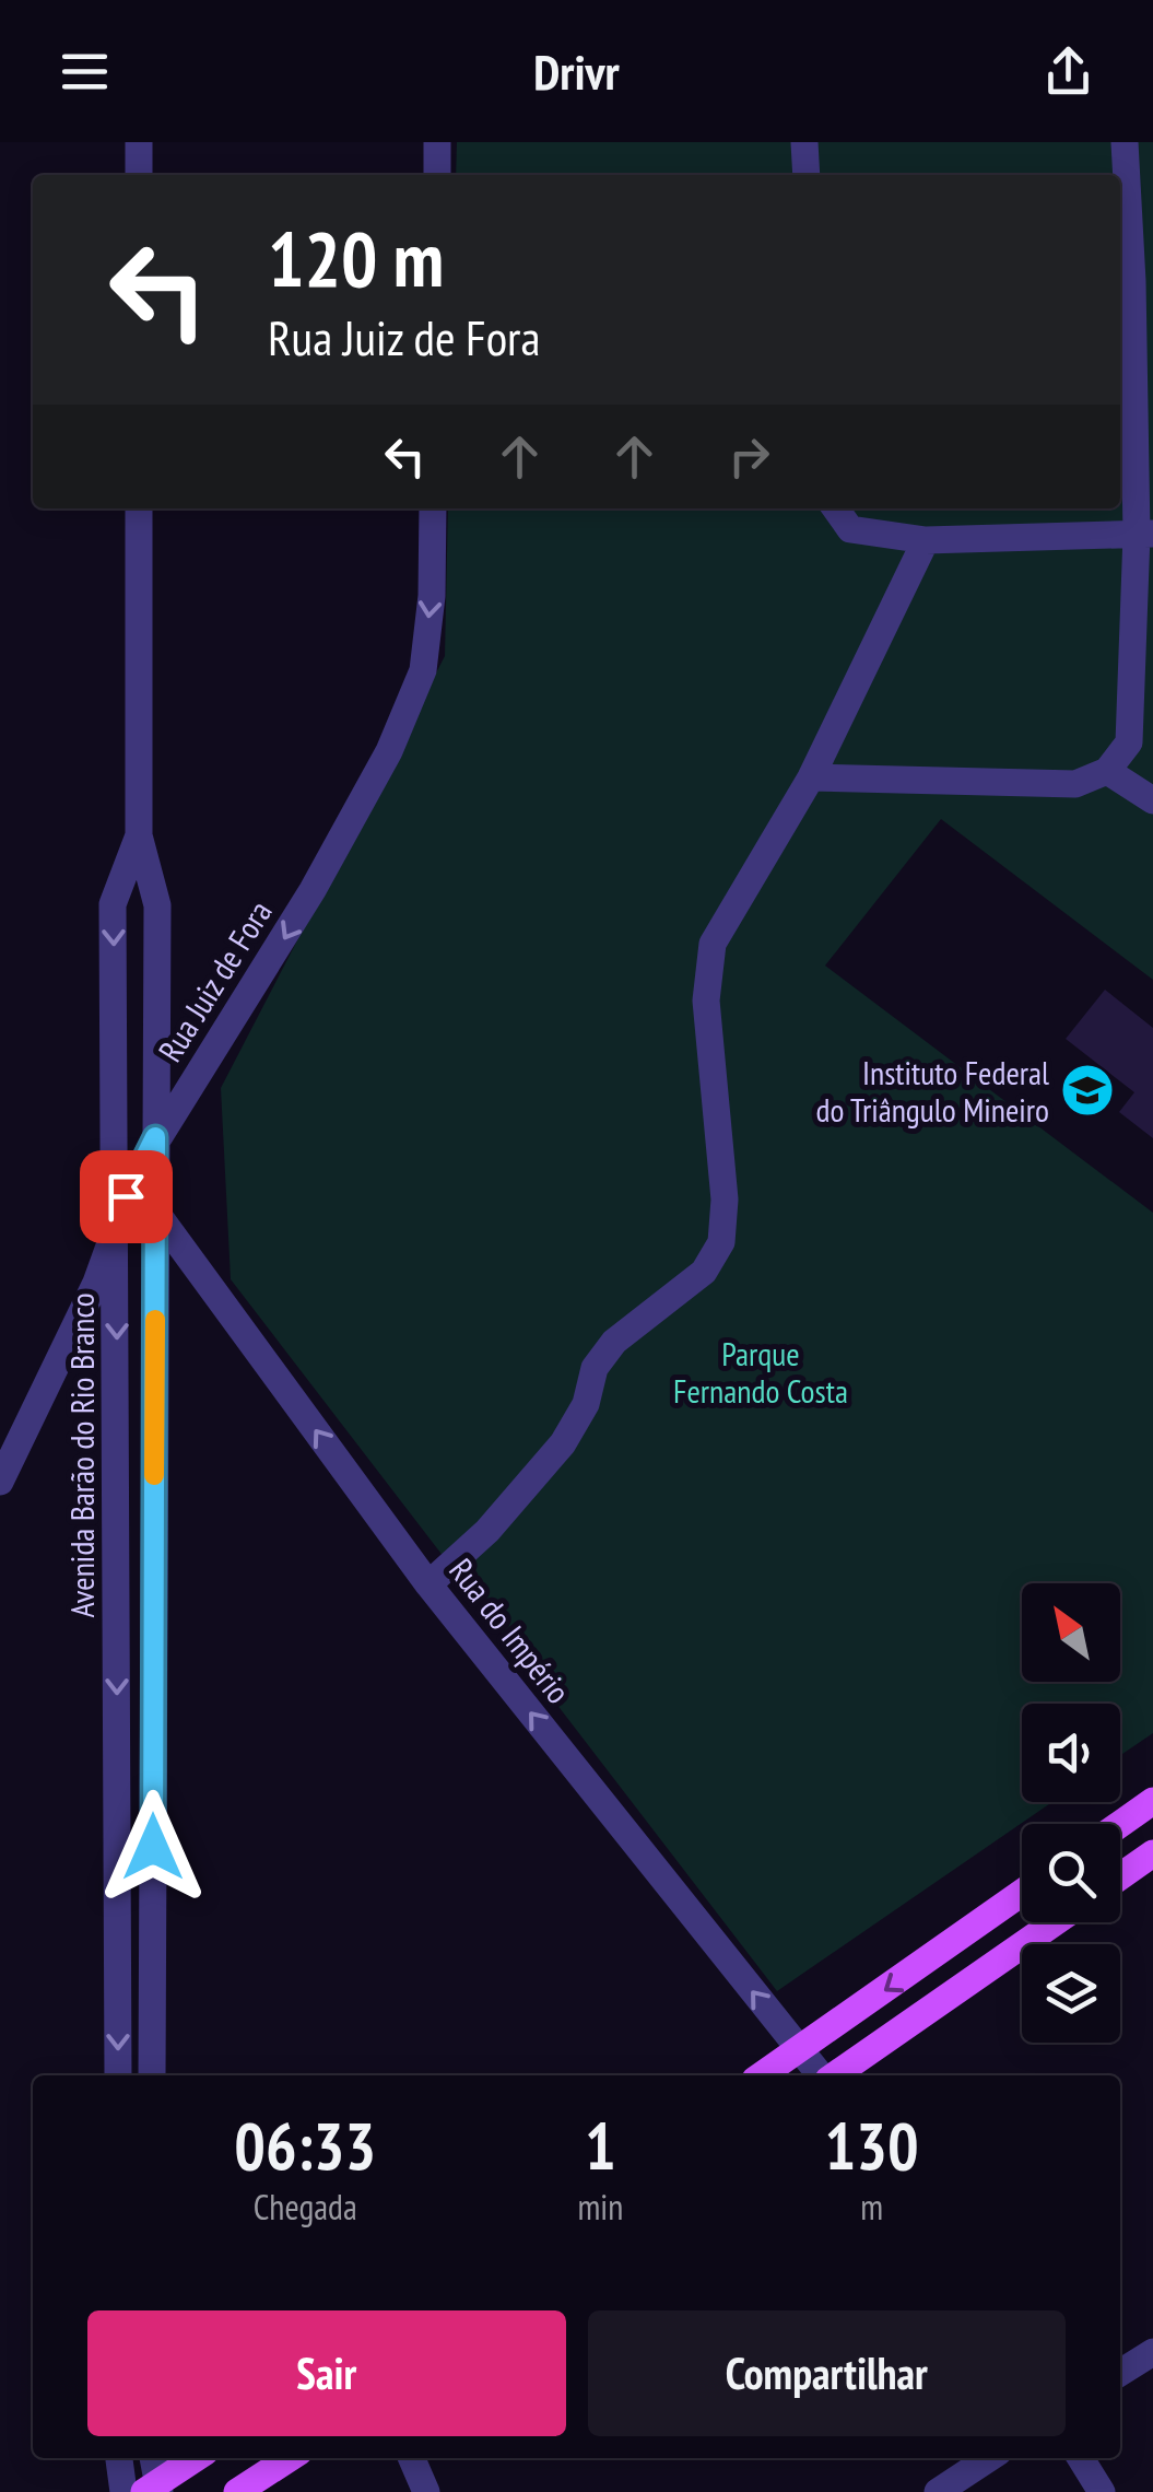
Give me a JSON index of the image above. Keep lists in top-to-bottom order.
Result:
{
  "streets": {
    "street": ["Rua Juiz de Fora", "Avenida Barão do Rio Branco", "Rua do Império"]
  },
  "crossings": [
    ["Rua Juiz de Fora", "Avenida Barão do Rio Branco"],
    ["Avenida Barão do Rio Branco", "Rua do Império"]
  ],
  "one_way": ["Rua Juiz de Fora", "Rua do Império"],
  "parks": ["Parque Fernando Costa"],
  "places": {
    "school or university": ["Instituto Federal do Triângulo Mineiro"]
  },
  "north": "top left",
  "page": {
    "header": "Drivr",
    "turn": ["120 m", "Rua Juiz de Fora"],
    "eta": [
      "06:33",
      "Chegada",
      "1",
      "min",
      "130",
      "m"
    ],
    "buttons": ["Sair", "Compartilhar"]
  }
}
